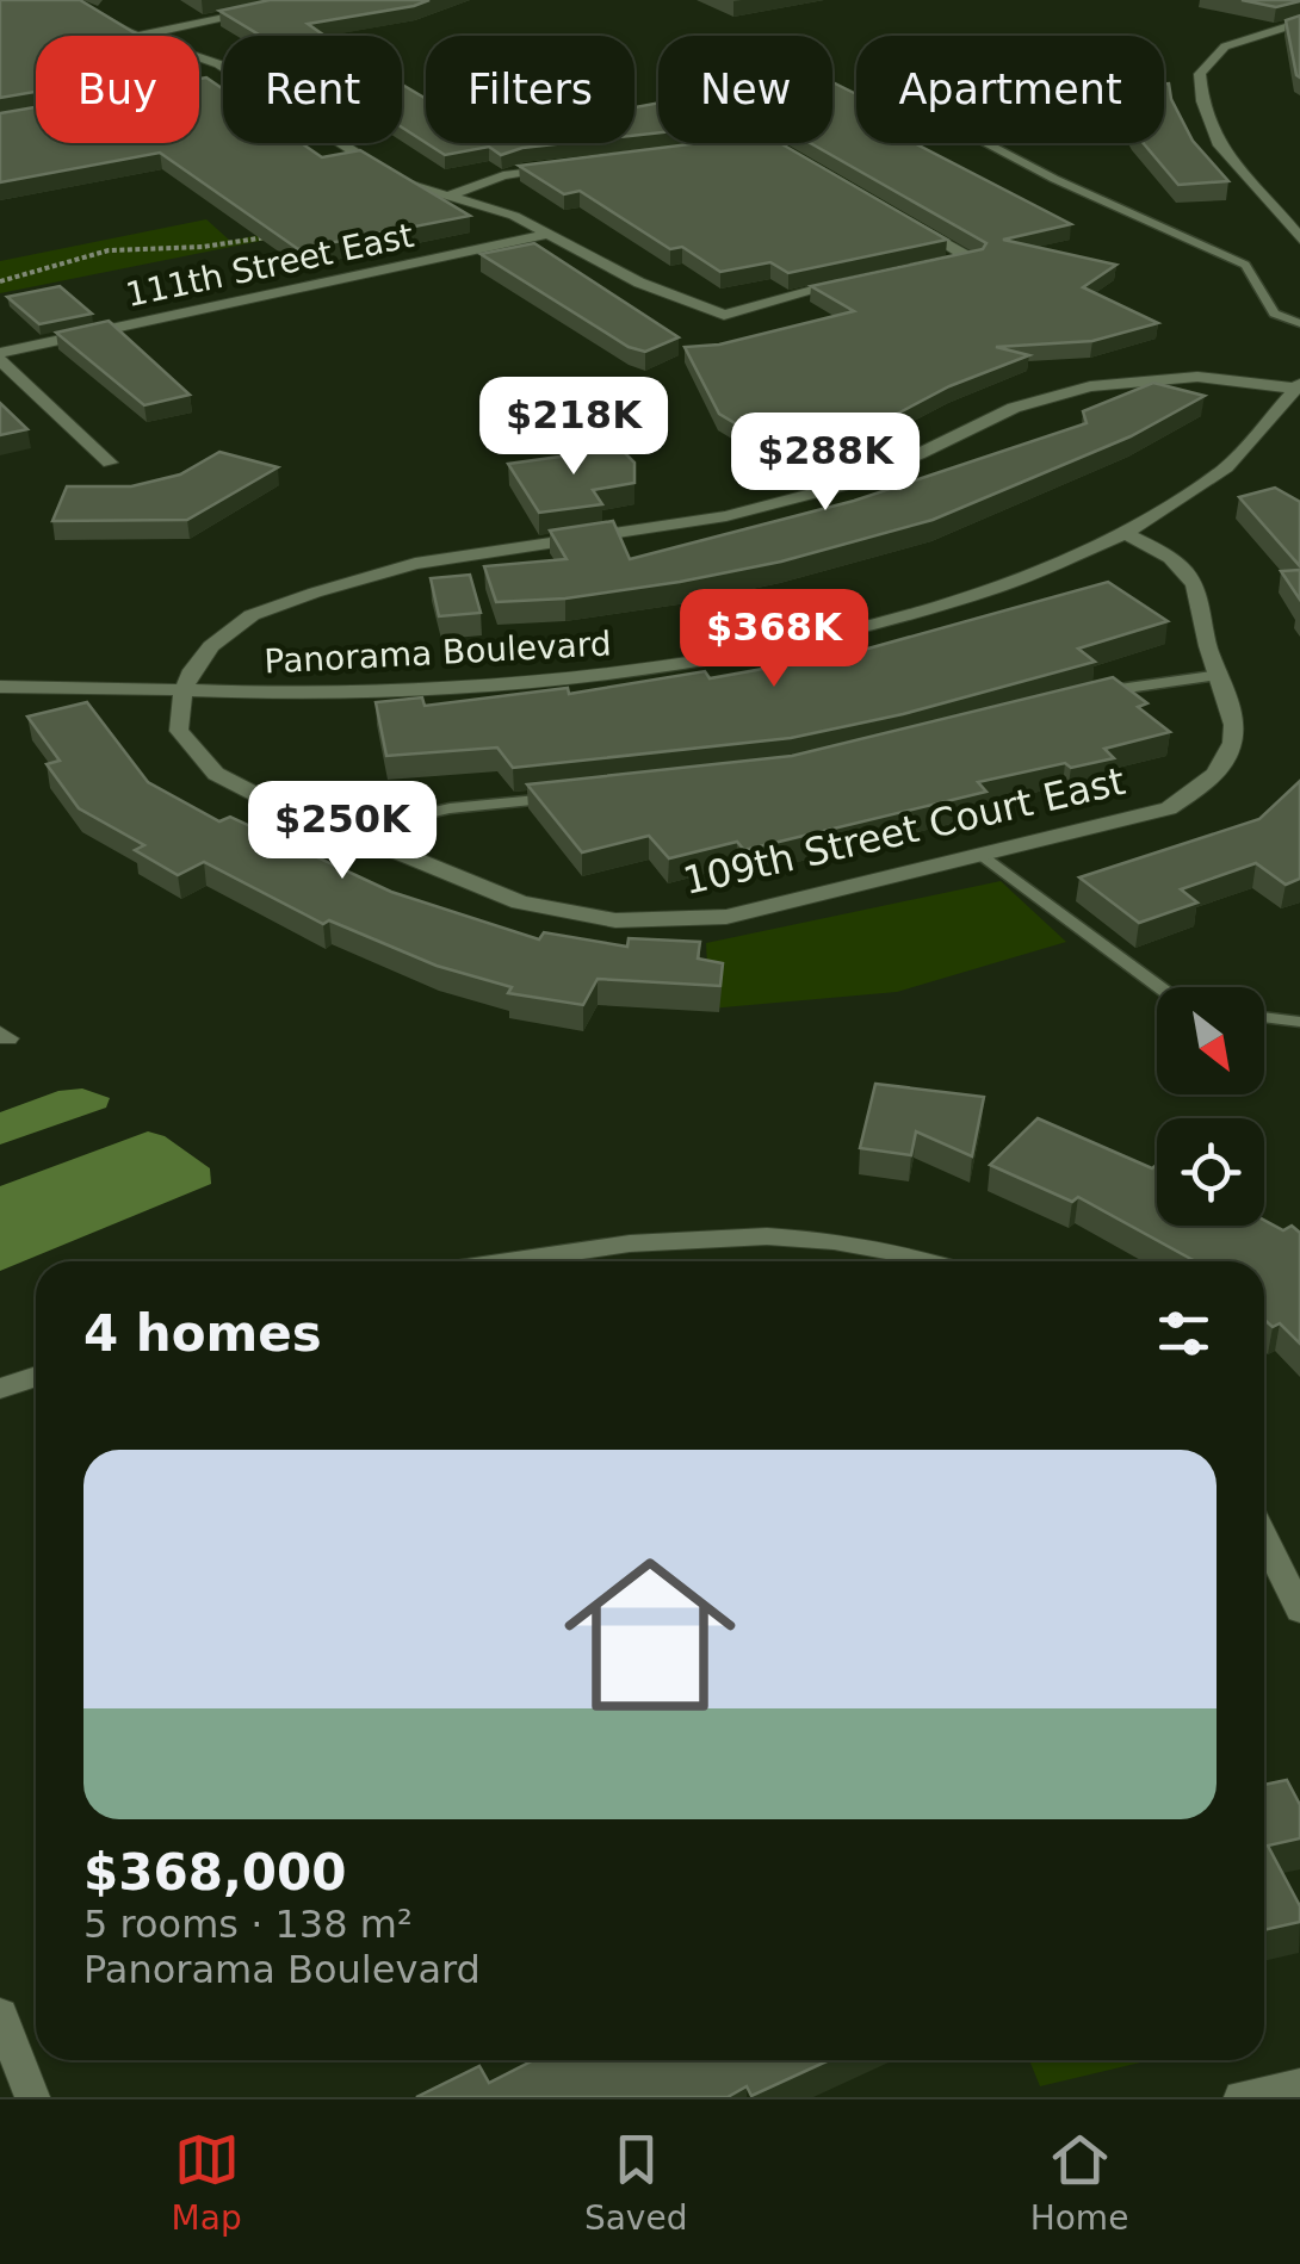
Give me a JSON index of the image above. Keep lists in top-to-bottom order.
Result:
{
  "streets": {
    "street": ["111th Street East", "Panorama Boulevard", "109th Street Court East"]
  },
  "crossings": [
    ["Panorama Boulevard", "109th Street Court East"]
  ],
  "north": "bottom right",
  "page": {
    "chip": [
      "Buy",
      "Rent",
      "Filters",
      "New",
      "Apartment"
    ],
    "price": [
      "$218K",
      "$288K",
      "$368K",
      "$250K"
    ],
    "heading": "4 homes",
    "list": [
      {
        "name": "$368,000",
        "note": "5 rooms · 138 m² · Panorama Boulevard"
      }
    ],
    "tabs": ["Map", "Saved", "Home"]
  }
}
